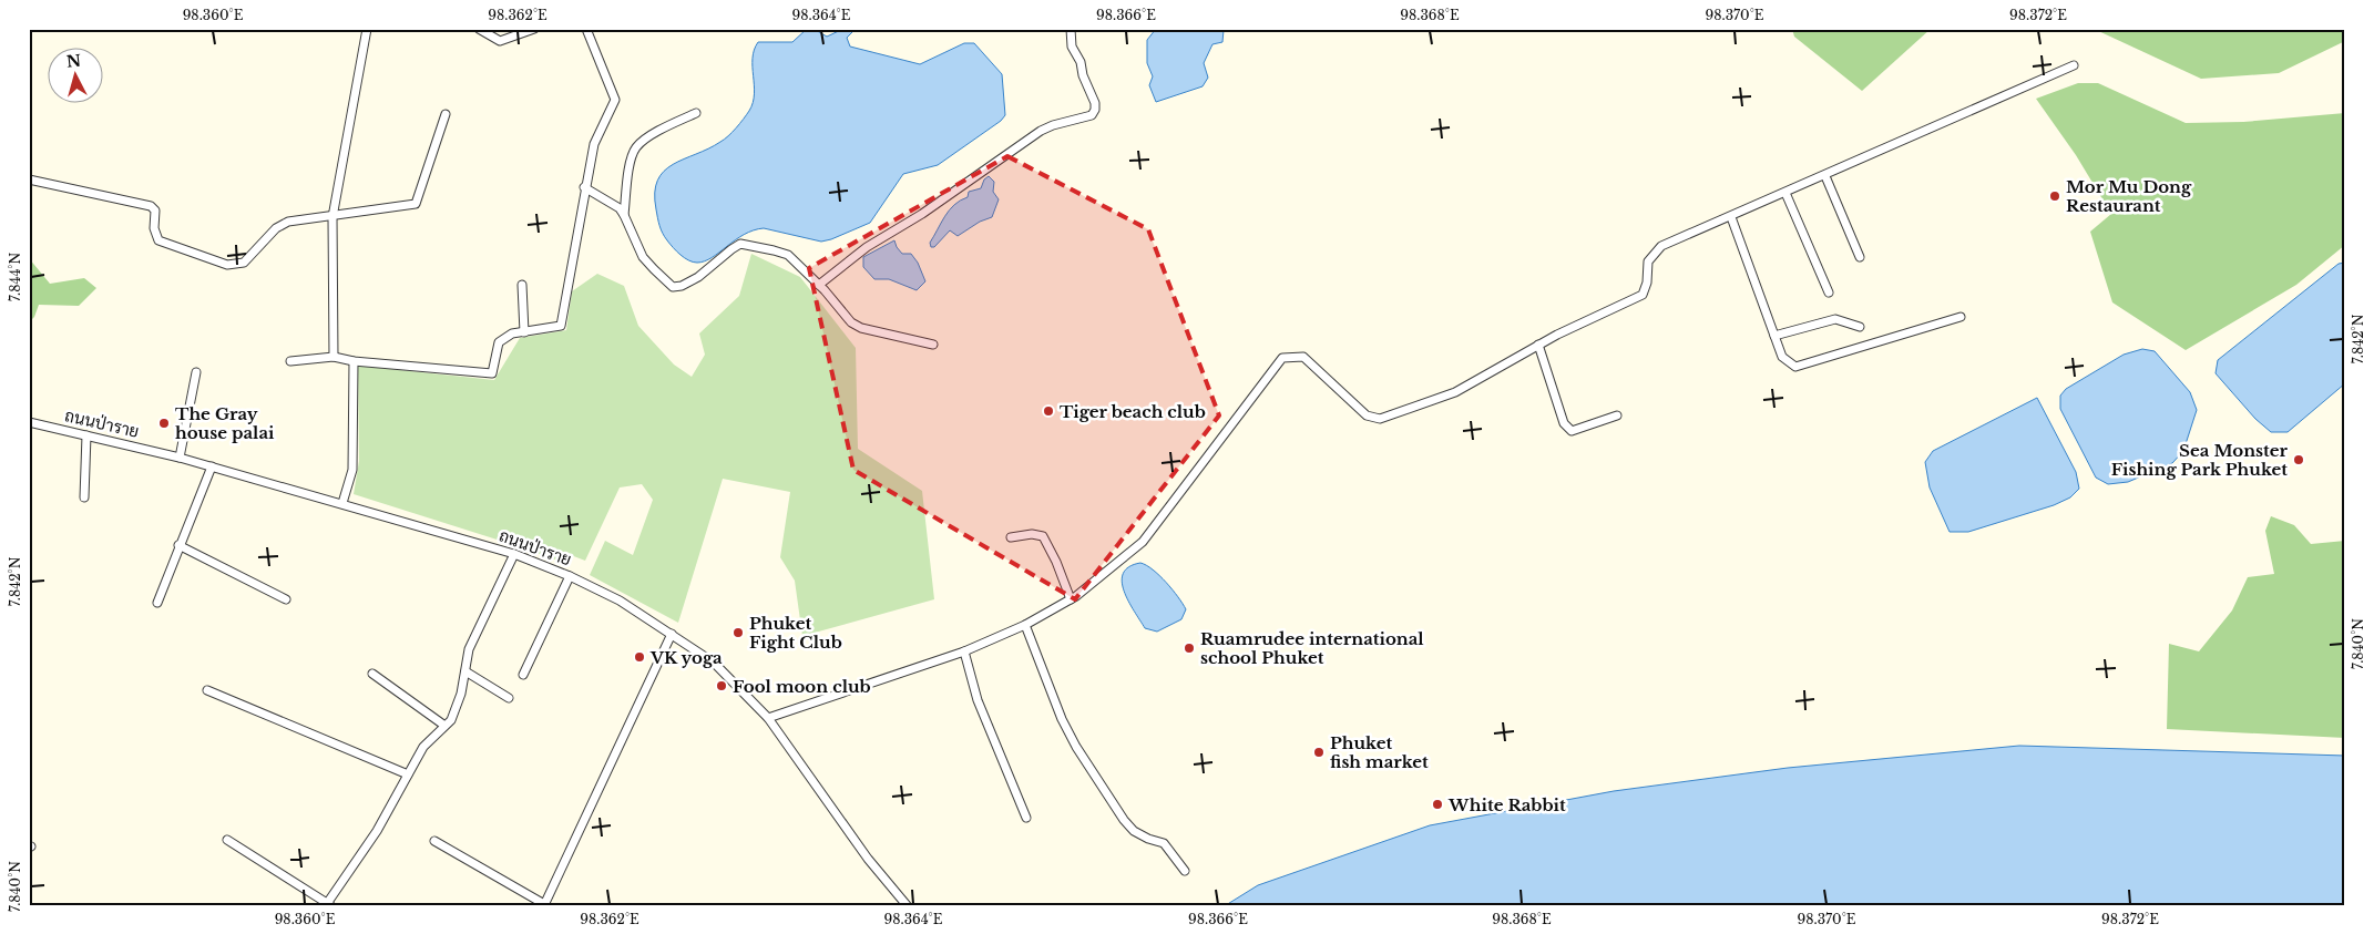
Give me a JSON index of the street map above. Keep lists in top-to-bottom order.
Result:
{
  "streets": {
    "street": ["ถนนป่าราย"]
  },
  "places": [
    "Mor Mu Dong Restaurant",
    "Tiger beach club",
    "The Gray house palai",
    "Sea Monster Fishing Park Phuket",
    "Phuket Fight Club",
    "Ruamrudee international school Phuket",
    "VK yoga",
    "Fool moon club",
    "Phuket fish market",
    "White Rabbit"
  ],
  "north": "top",
  "coordinates": [
    "98.360°E",
    "98.362°E",
    "98.364°E",
    "98.366°E",
    "98.368°E",
    "98.370°E",
    "98.372°E",
    "7.844°N",
    "7.842°N",
    "7.840°N"
  ]
}
